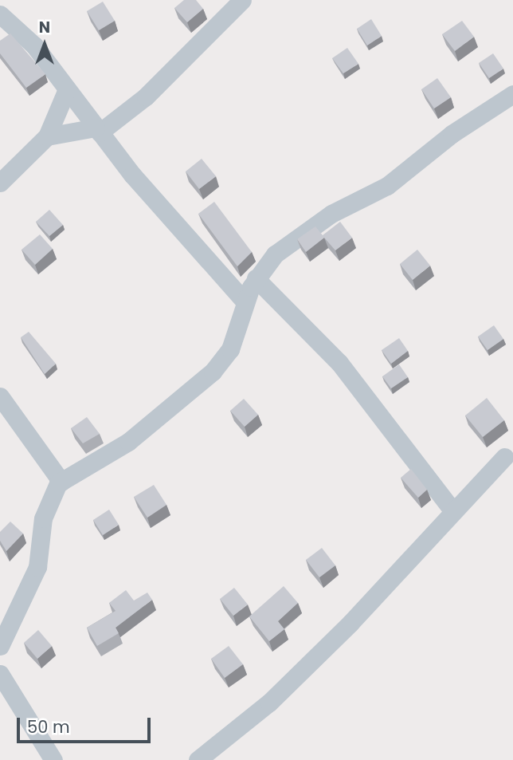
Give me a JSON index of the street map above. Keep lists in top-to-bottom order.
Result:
{
  "scale_bar": "50 m",
  "north": "top"
}
